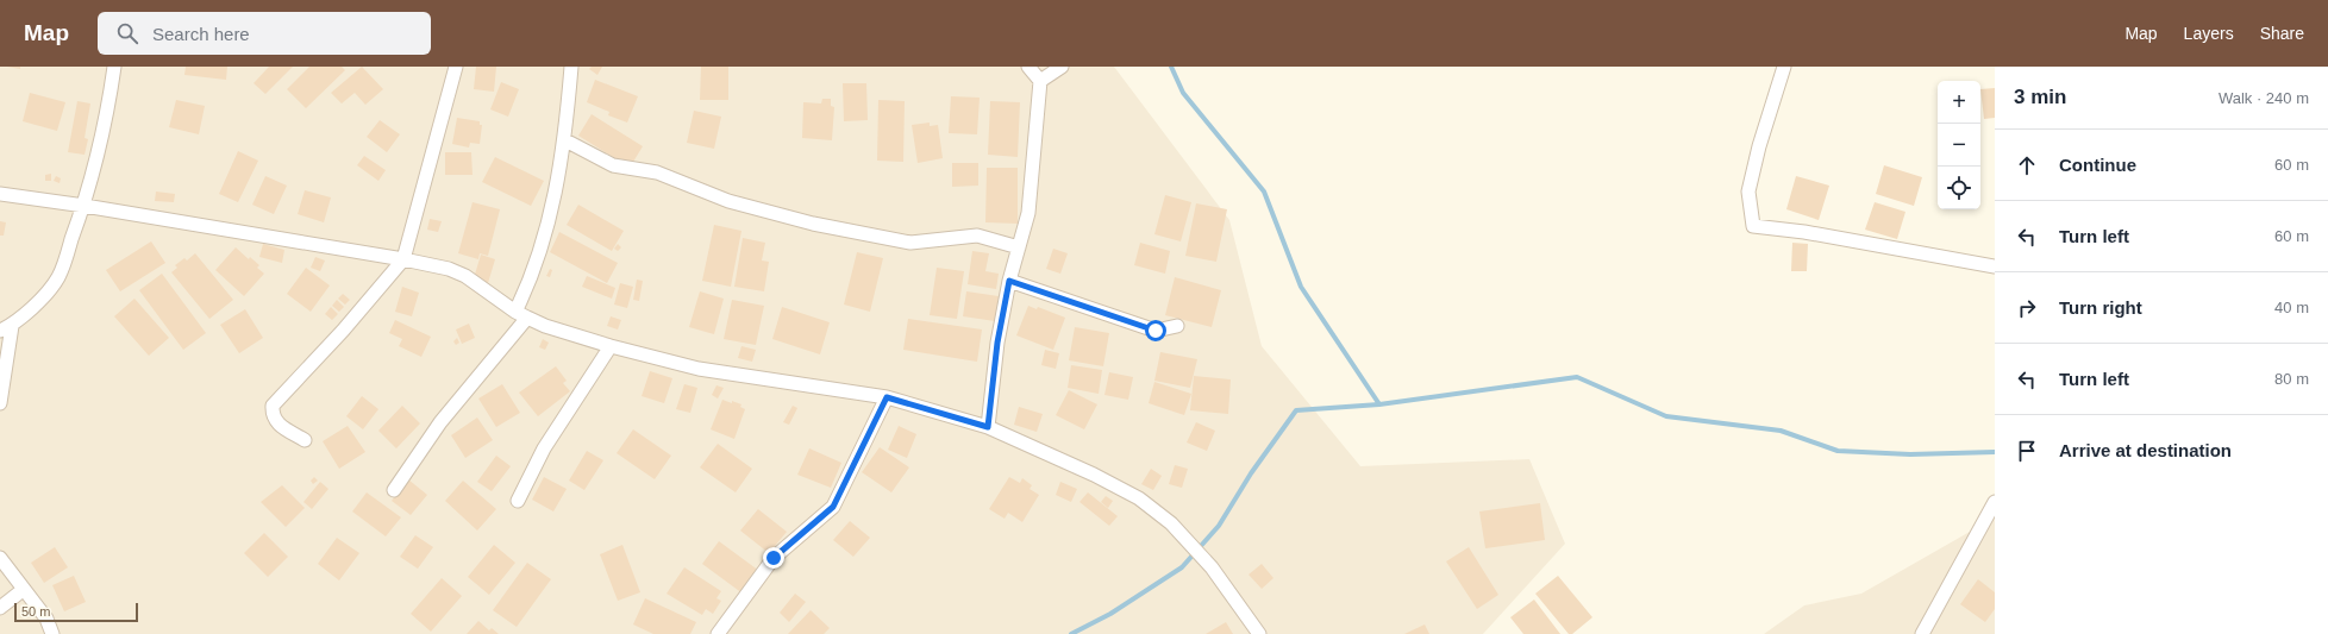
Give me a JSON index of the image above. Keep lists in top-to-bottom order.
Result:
{
  "scale_bar": "50 m",
  "page": {
    "header": "Map",
    "search": "Search here",
    "nav": ["Map", "Layers", "Share"],
    "heading": ["3 min", "Walk · 240 m"],
    "map_buttons": ["+", "−"],
    "list": [
      ["Continue", "60 m"],
      ["Turn left", "60 m"],
      ["Turn right", "40 m"],
      ["Turn left", "80 m"],
      "Arrive at destination"
    ],
    "scale": "50 m"
  }
}
